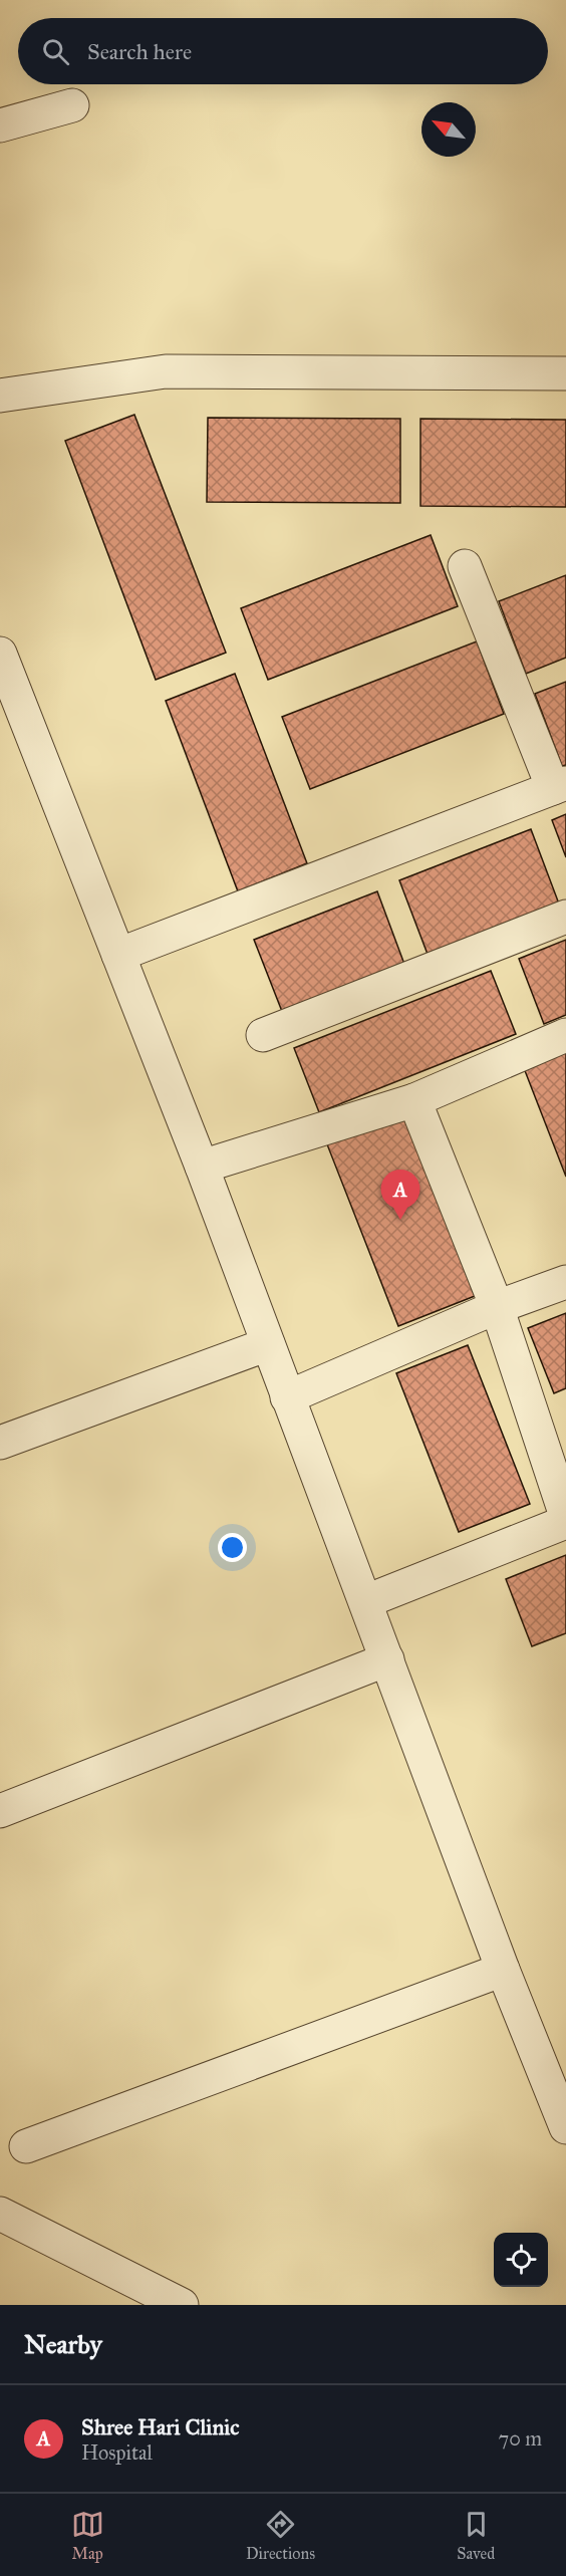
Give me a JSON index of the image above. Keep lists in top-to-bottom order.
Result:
{
  "north": "top left",
  "page": {
    "search": "Search here",
    "pins": "A",
    "heading": "Nearby",
    "list": [
      {
        "mark": "A",
        "name": "Shree Hari Clinic",
        "note": "Hospital",
        "value": "70 m"
      }
    ],
    "nav": ["Map", "Directions", "Saved"]
  }
}
